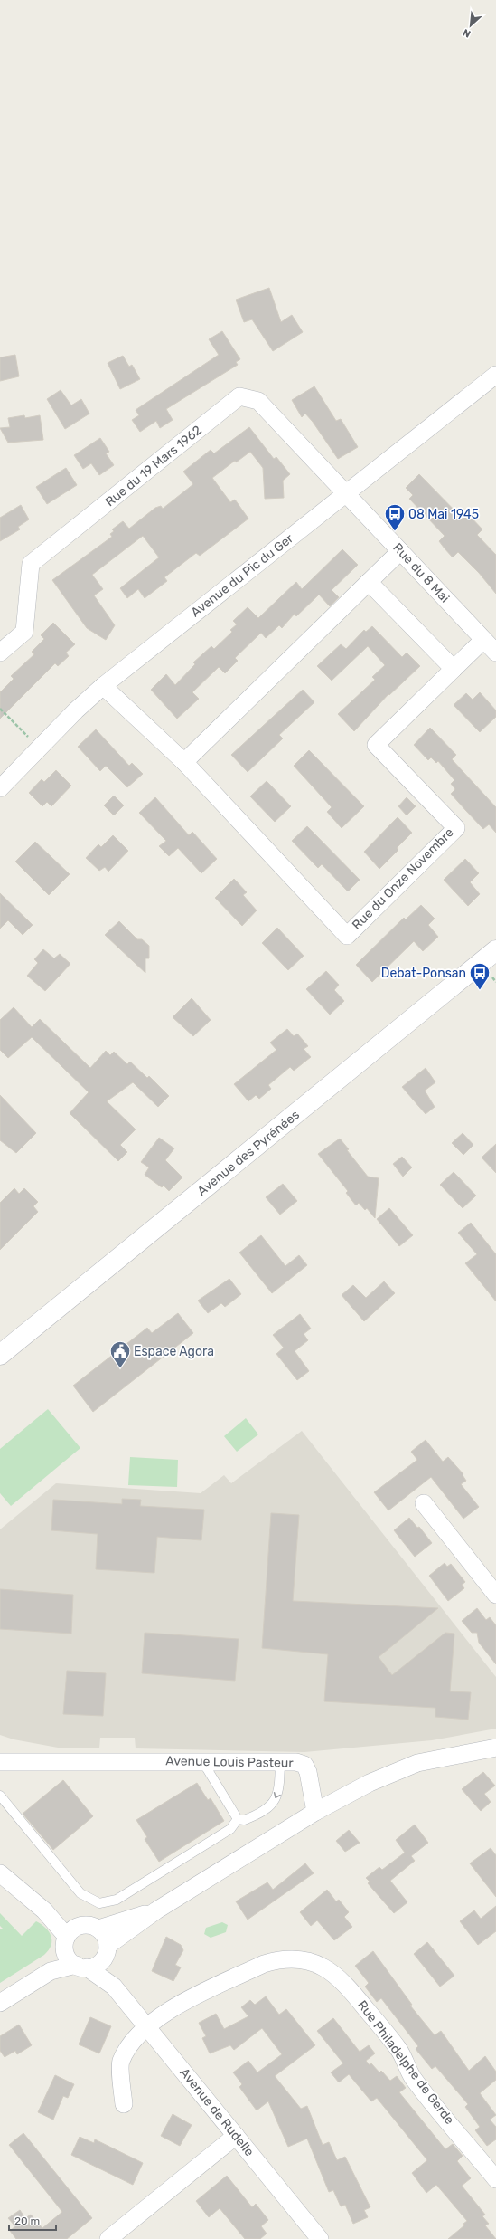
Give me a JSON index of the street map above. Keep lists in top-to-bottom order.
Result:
{
  "streets": {
    "main road": ["Avenue des Pyrénées"],
    "street": [
      "Rue du 19 Mars 1962",
      "Rue du 8 Mai",
      "Avenue du Pic du Ger",
      "Rue du Onze Novembre",
      "Avenue Louis Pasteur",
      "Rue Philadelphe de Gerde",
      "Avenue de Rudelle"
    ]
  },
  "crossings": [
    ["Rue du 19 Mars 1962", "Rue du 8 Mai"],
    ["Rue du 19 Mars 1962", "Avenue du Pic du Ger"],
    ["Rue du 8 Mai", "Avenue du Pic du Ger"],
    ["Rue du 8 Mai", "Rue du Onze Novembre"],
    ["Avenue du Pic du Ger", "Rue du Onze Novembre"],
    ["Rue Philadelphe de Gerde", "Avenue de Rudelle"]
  ],
  "places": {
    "bus stop": ["08 Mai 1945", "Debat-Ponsan"],
    "public building": ["Espace Agora"]
  },
  "scale_bar": "20 m",
  "north": "bottom left"
}
